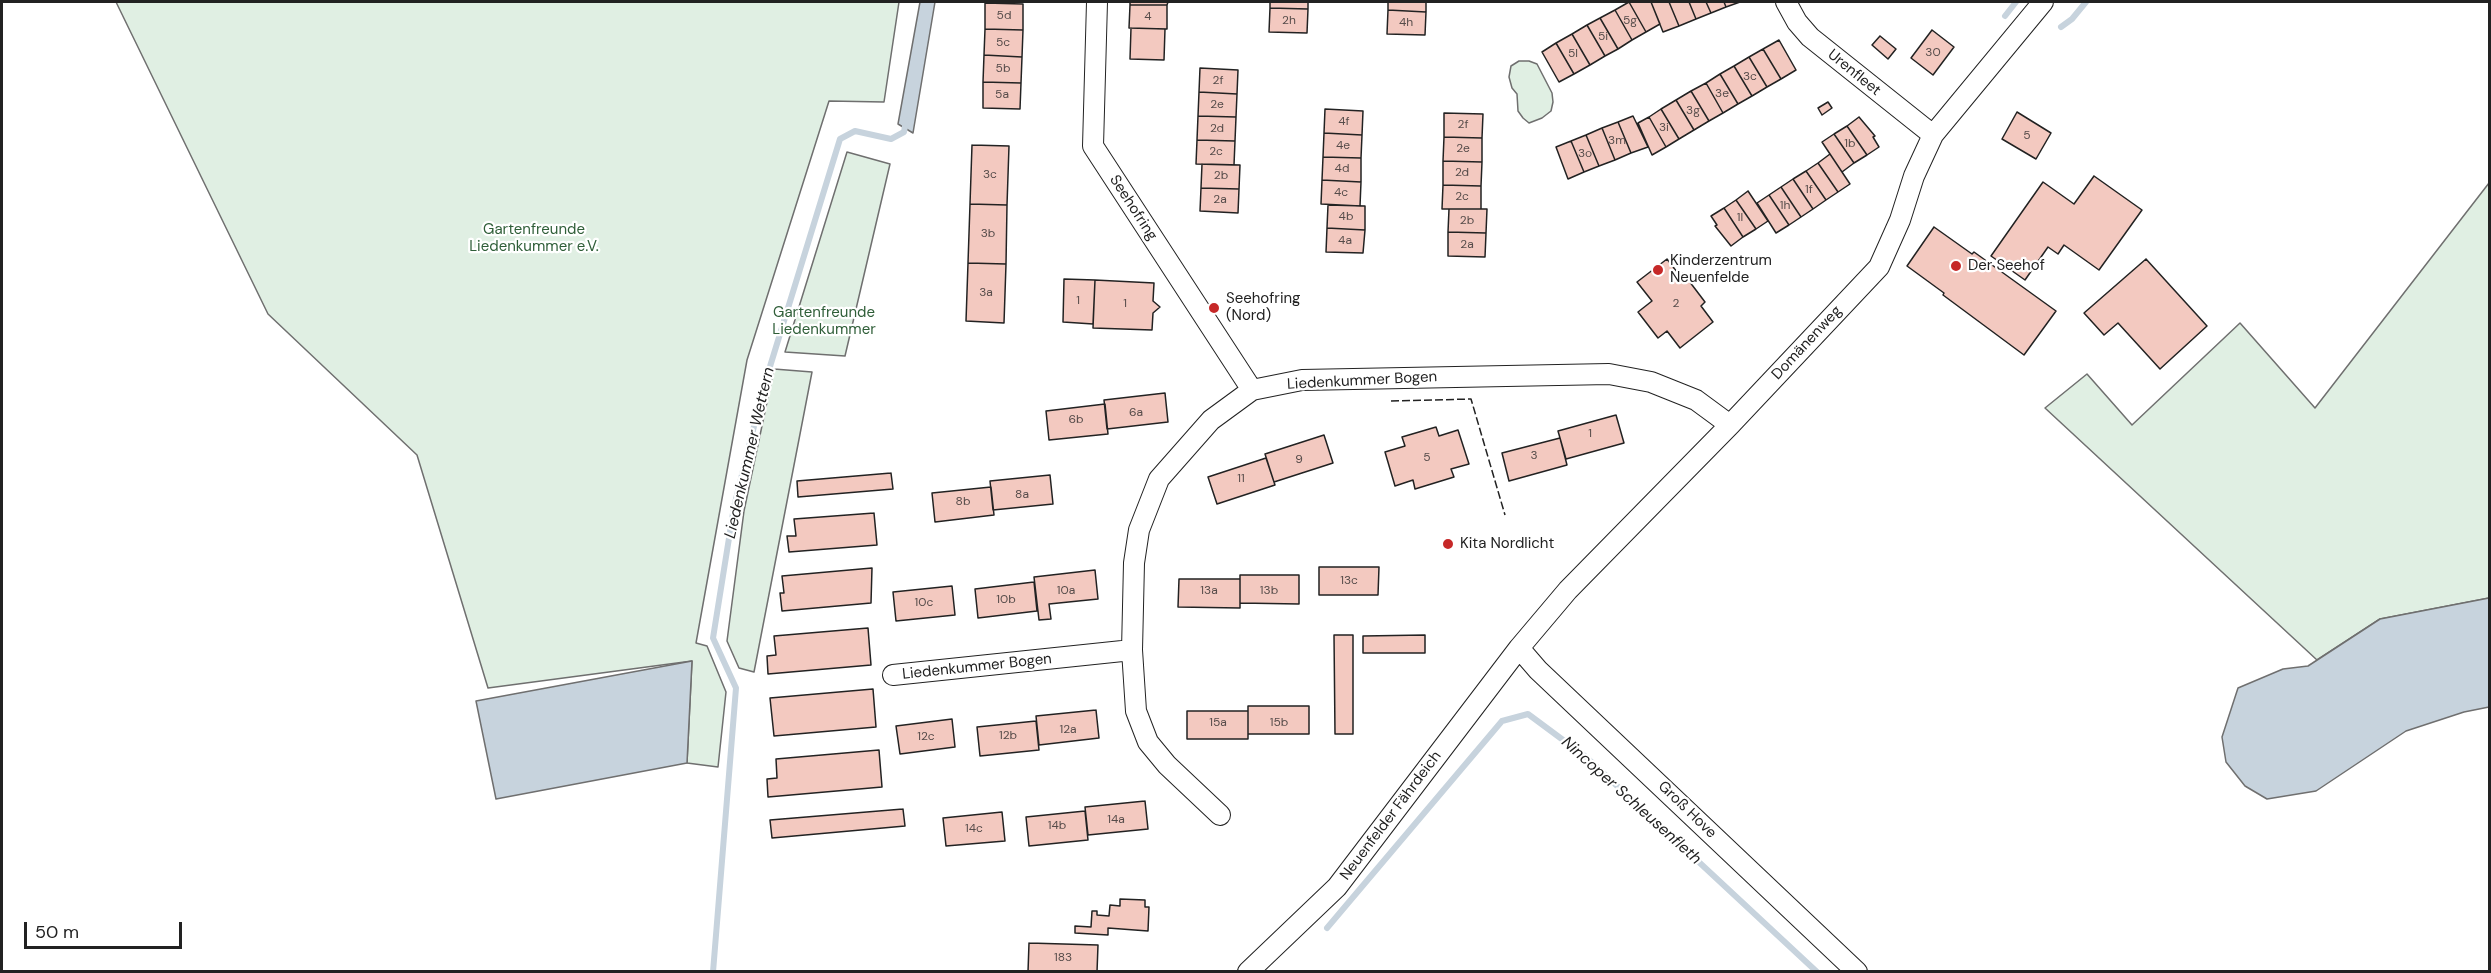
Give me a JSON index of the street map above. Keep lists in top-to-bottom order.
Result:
{
  "streets": {
    "street": [
      "Urenfleet",
      "Seehofring",
      "Domänenweg",
      "Liedenkummer Bogen",
      "Groß Hove",
      "Neuenfelder Fährdeich"
    ]
  },
  "crossings": [
    ["Urenfleet", "Domänenweg"],
    ["Seehofring", "Liedenkummer Bogen"],
    ["Domänenweg", "Liedenkummer Bogen"],
    ["Domänenweg", "Groß Hove"],
    ["Domänenweg", "Neuenfelder Fährdeich"],
    ["Groß Hove", "Neuenfelder Fährdeich"]
  ],
  "water": ["Liedenkummer Wettern", "Nincoper Schleusenfleth"],
  "parks": ["Gartenfreunde Liedenkummer e.V.", "Gartenfreunde Liedenkummer"],
  "places": [
    "Der Seehof",
    "Kinderzentrum Neuenfelde",
    "Seehofring (Nord)",
    "Kita Nordlicht"
  ],
  "house_numbers": [
    "5d",
    "4",
    "2h",
    "5g",
    "4h",
    "5i",
    "5c",
    "30",
    "5l",
    "5b",
    "3c",
    "2f",
    "3e",
    "5a",
    "2e",
    "3g",
    "4f",
    "2f",
    "3i",
    "2d",
    "5",
    "3m",
    "1b",
    "4e",
    "2e",
    "2c",
    "3o",
    "4d",
    "2d",
    "3c",
    "2b",
    "1f",
    "4c",
    "2c",
    "2a",
    "1h",
    "4b",
    "1l",
    "2b",
    "3b",
    "4a",
    "2a",
    "3a",
    "1",
    "1",
    "2",
    "6a",
    "6b",
    "1",
    "3",
    "5",
    "9",
    "11",
    "8a",
    "8b",
    "13c",
    "10a",
    "13a",
    "13b",
    "10b",
    "10c",
    "15a",
    "15b",
    "12a",
    "12b",
    "12c",
    "14a",
    "14b",
    "14c",
    "183"
  ],
  "scale_bar": "50 m"
}
